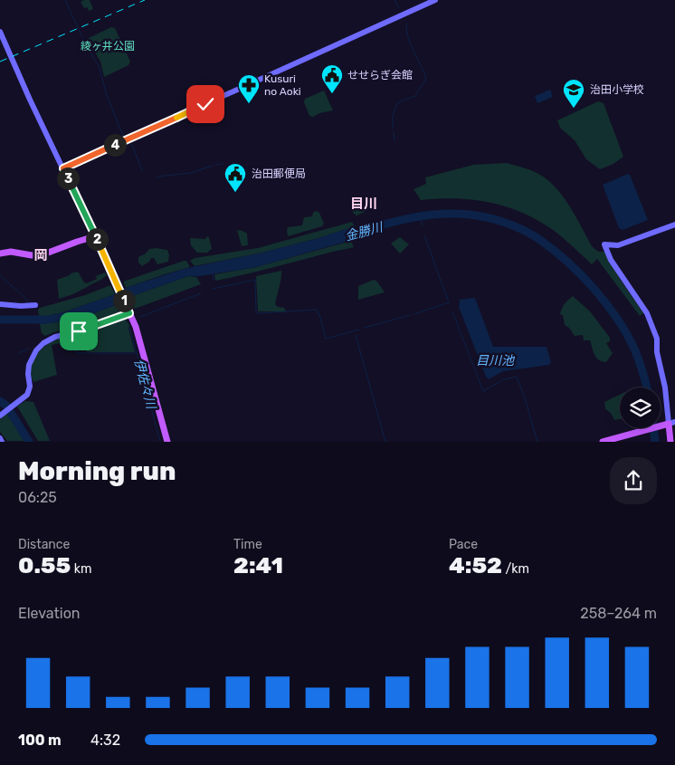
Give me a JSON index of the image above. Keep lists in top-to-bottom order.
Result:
{
  "districts": ["目川", "岡"],
  "water": ["金勝川", "目川池", "伊佐々川"],
  "parks": ["綾ヶ井公園"],
  "places": {
    "public building": ["せせらぎ会館", "治田郵便局"],
    "pharmacy": ["Kusuri no Aoki"],
    "school or university": ["治田小学校"]
  },
  "page": {
    "pins": [
      "4",
      "3",
      "2",
      "1"
    ],
    "heading": ["Morning run", "06:25"],
    "stats": [
      ["Distance", "0.55 km"],
      ["Time", "2:41"],
      ["Pace", "4:52 /km"]
    ],
    "chart": ["Elevation", "258–264 m"],
    "list": [
      {
        "name": "100 m",
        "note": "4:32"
      }
    ]
  }
}
